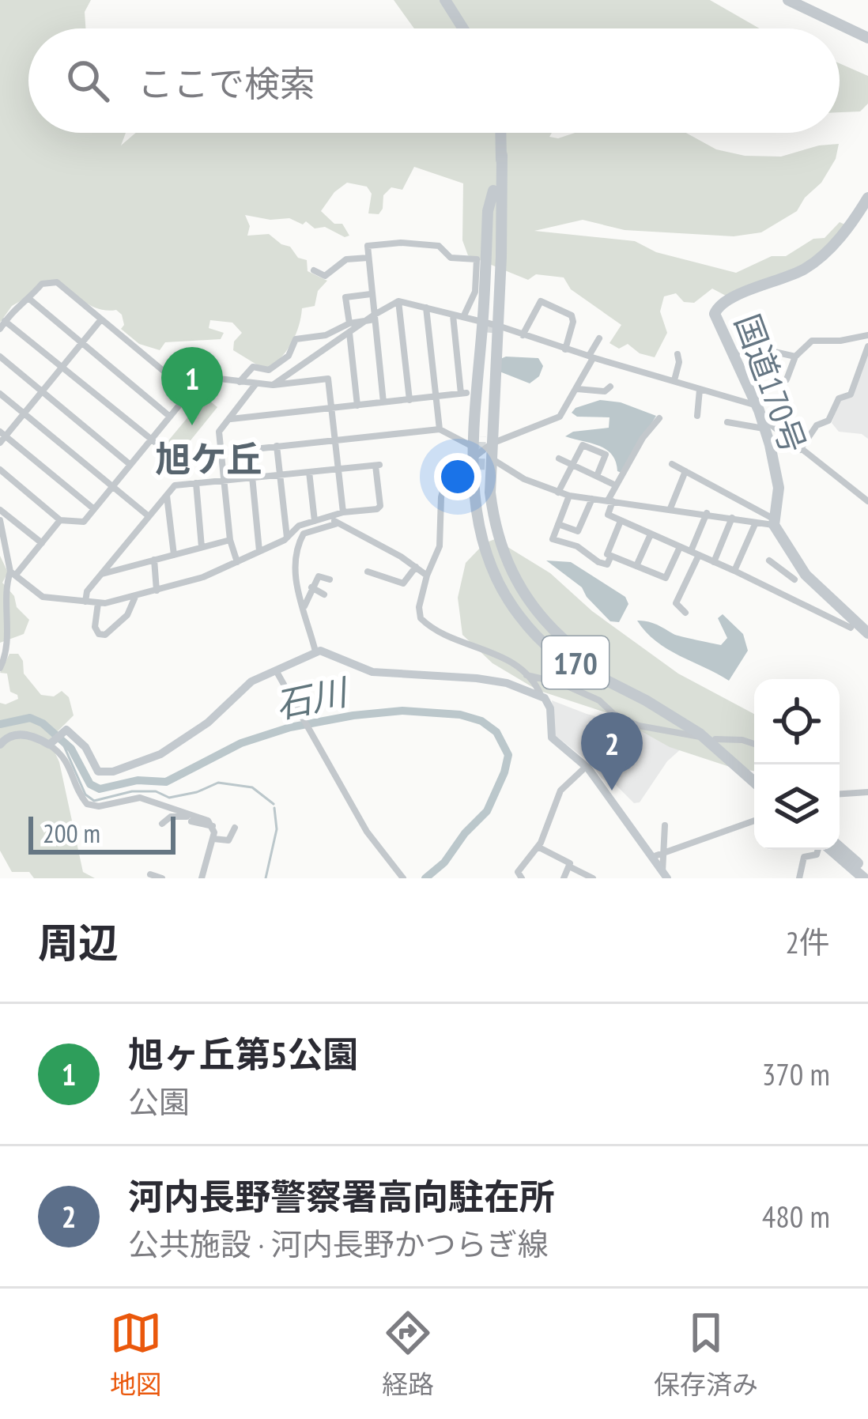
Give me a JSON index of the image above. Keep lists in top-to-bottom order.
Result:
{
  "streets": {
    "highway": ["国道170号", "170"]
  },
  "districts": ["旭ケ丘"],
  "water": ["石川"],
  "scale_bar": "200 m",
  "page": {
    "search": "ここで検索",
    "pins": ["1", "2"],
    "scale": "200 m",
    "heading": ["周辺", "2件"],
    "list": [
      {
        "mark": "1",
        "name": "旭ヶ丘第5公園",
        "note": "公園",
        "value": "370 m"
      },
      {
        "mark": "2",
        "name": "河内長野警察署高向駐在所",
        "note": "公共施設 · 河内長野かつらぎ線",
        "value": "480 m"
      }
    ],
    "nav": ["地図", "経路", "保存済み"]
  }
}
